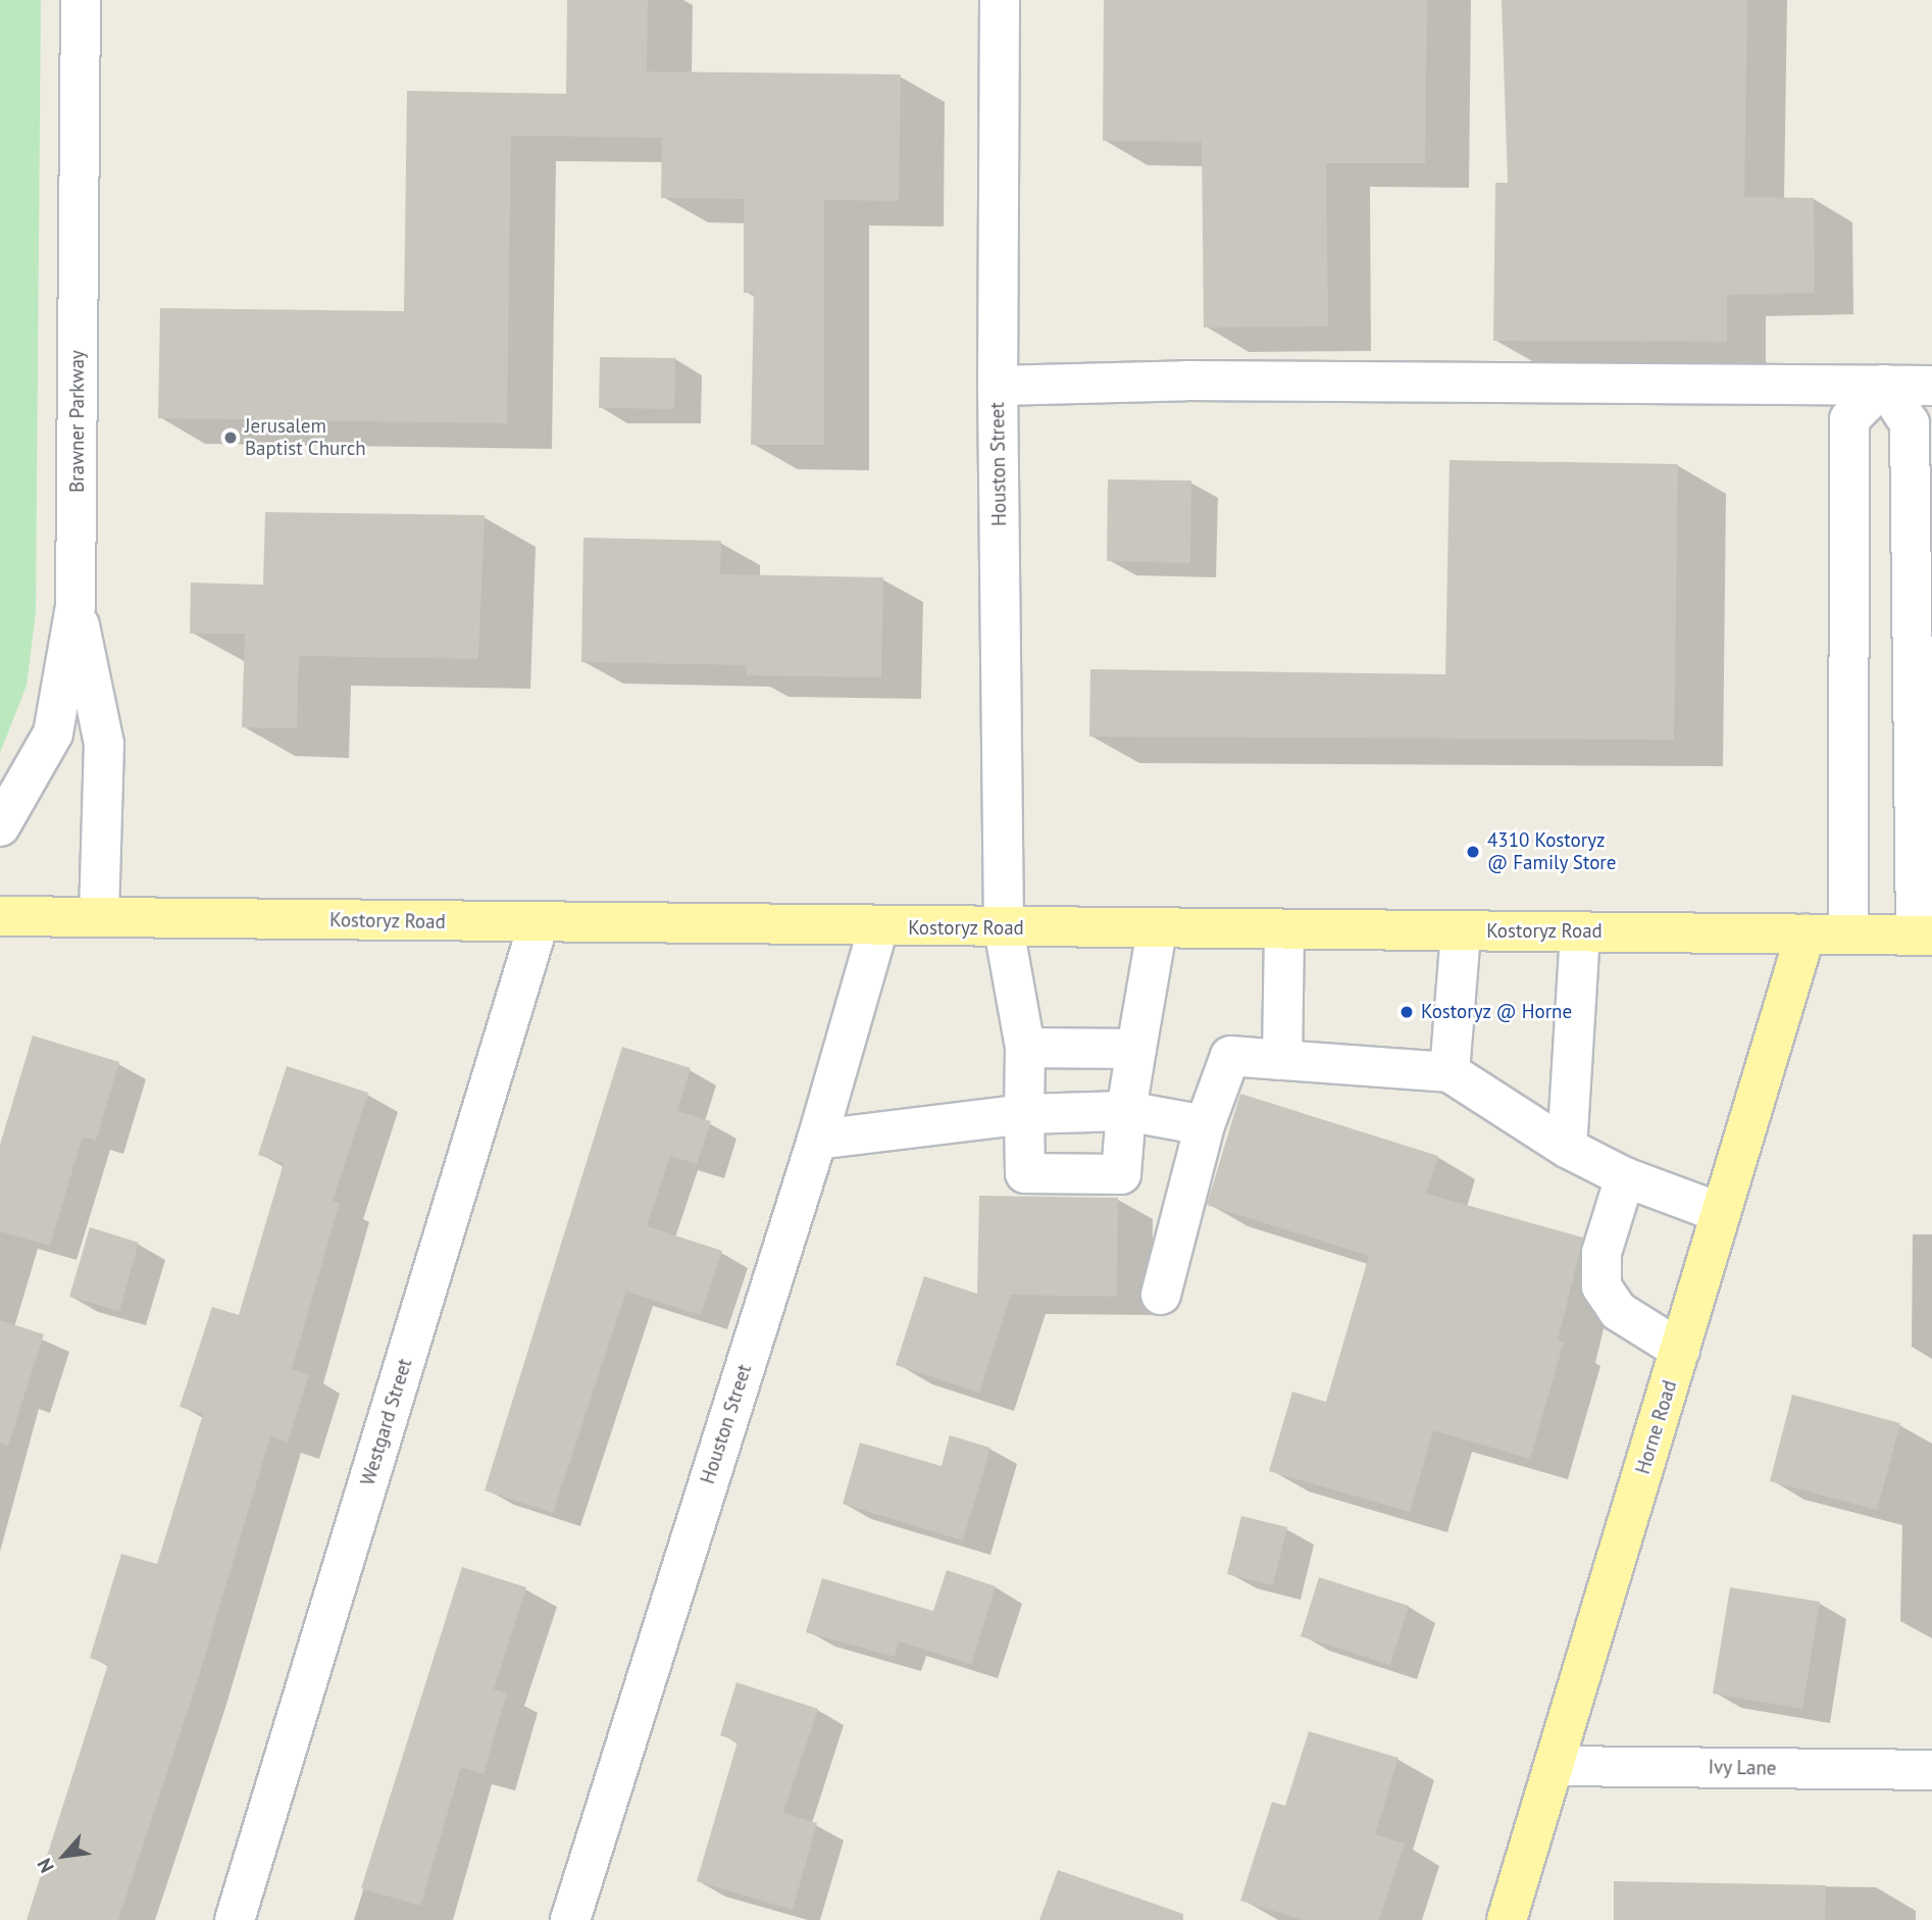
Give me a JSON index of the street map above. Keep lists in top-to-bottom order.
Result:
{
  "streets": {
    "main road": ["Kostoryz Road", "Horne Road"],
    "street": [
      "Brawner Parkway",
      "Houston Street",
      "Westgard Street",
      "Ivy Lane"
    ]
  },
  "crossings": [
    ["Houston Street", "Kostoryz Road"],
    ["Kostoryz Road", "Westgard Street"],
    ["Kostoryz Road", "Horne Road"],
    ["Horne Road", "Ivy Lane"]
  ],
  "places": ["Jerusalem Baptist Church", "4310 Kostoryz @ Family Store", "Kostoryz @ Horne"],
  "north": "bottom left"
}
